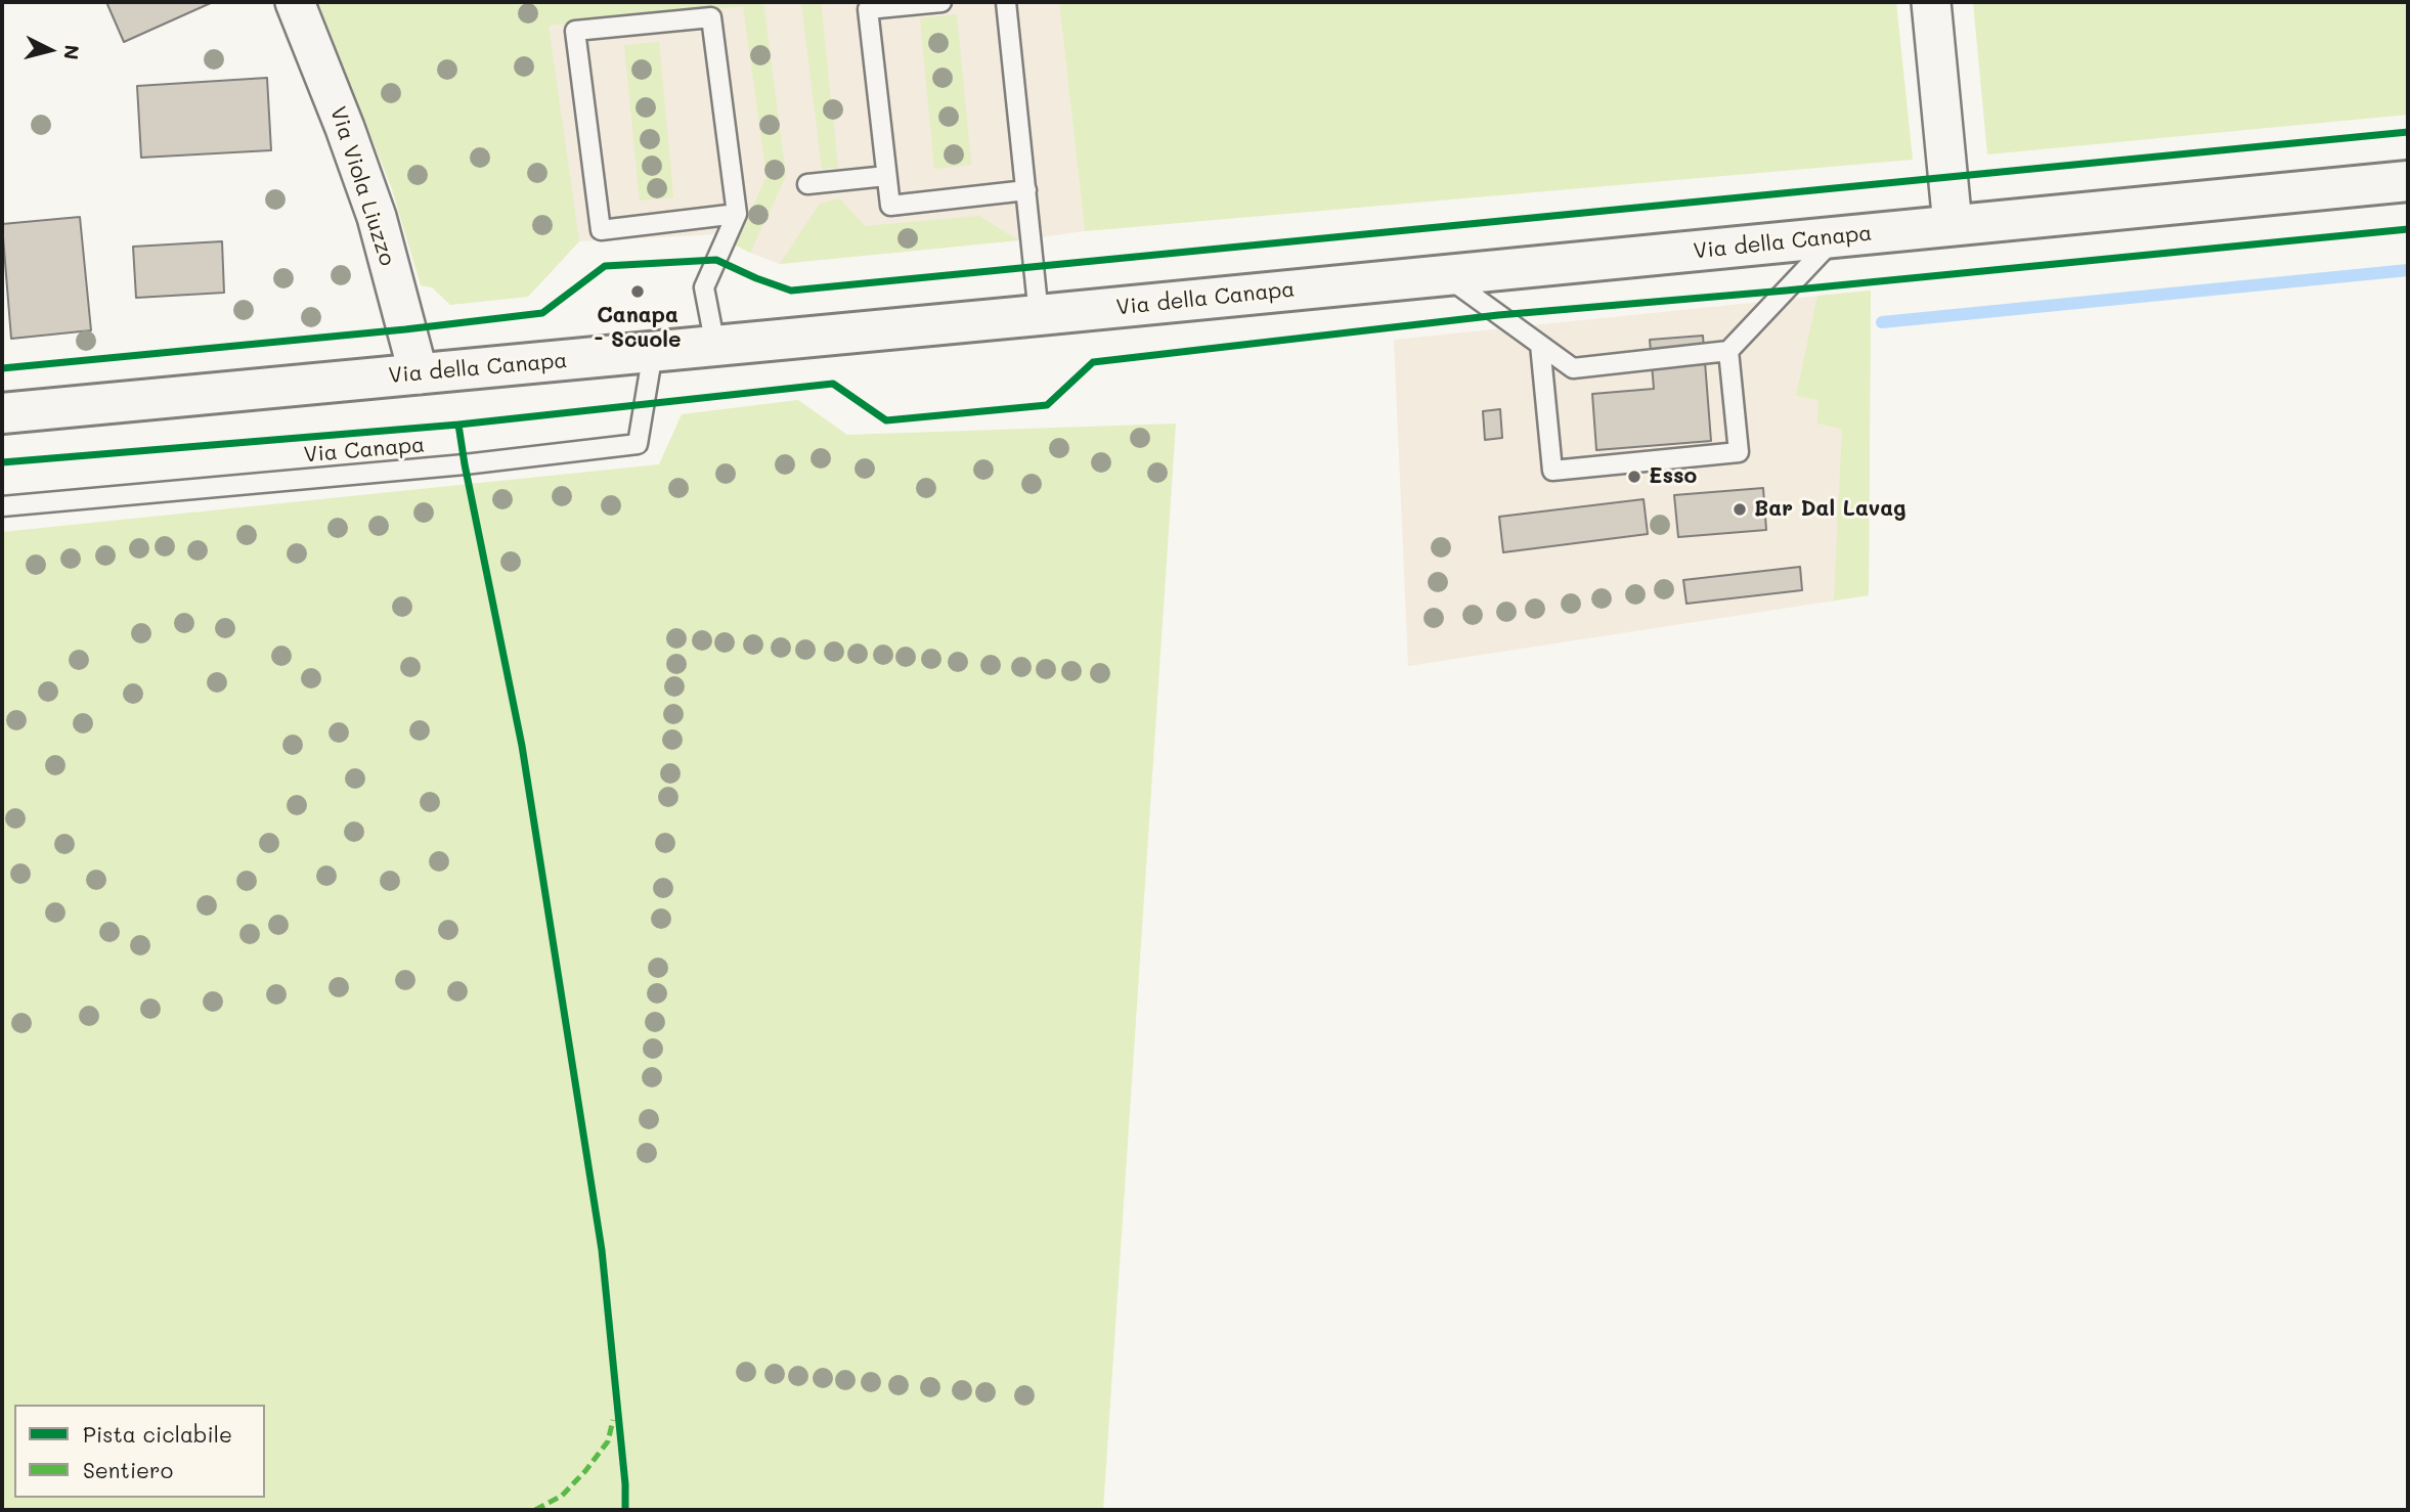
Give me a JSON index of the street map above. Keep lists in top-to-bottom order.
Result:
{
  "streets": {
    "street": ["Via Viola Liuzzo", "Via della Canapa"],
    "lane": ["Via Canapa"]
  },
  "crossings": [
    ["Via Viola Liuzzo", "Via della Canapa"],
    ["Via della Canapa", "Via Canapa"]
  ],
  "places": ["Canapa - Scuole", "Esso", "Bar Dal Lavag"],
  "legend": ["Pista ciclabile", "Sentiero"],
  "north": "right"
}
